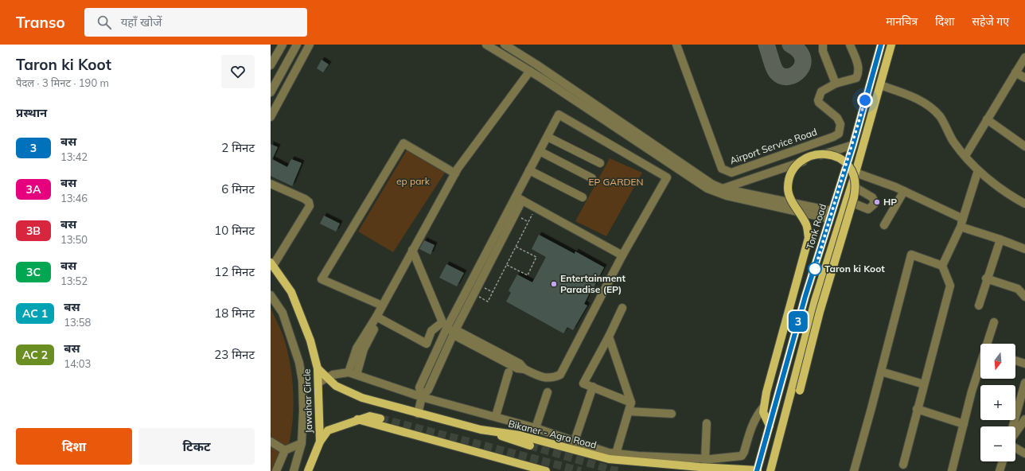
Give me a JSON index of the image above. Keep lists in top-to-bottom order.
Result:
{
  "streets": {
    "main road": ["Tonk Road", "Jawahar Circle", "Bikaner - Agra Road"],
    "street": ["Airport Service Road"]
  },
  "crossings": [
    ["Tonk Road", "Bikaner - Agra Road"],
    ["Jawahar Circle", "Bikaner - Agra Road"]
  ],
  "parks": ["ep park", "EP GARDEN"],
  "places": ["HP", "Taron ki Koot", "Entertainment Paradise (EP)"],
  "lines": ["bus line 3"],
  "north": "bottom",
  "page": {
    "header": "Transo",
    "search": "यहाँ खोजें",
    "nav": ["मानचित्र", "दिशा", "सहेजे गए"],
    "heading": [
      ["Taron ki Koot", "पैदल · 3 मिनट · 190 m"],
      "प्रस्थान"
    ],
    "on_map": "3",
    "list": [
      {
        "mark": "3",
        "name": "बस",
        "note": "13:42",
        "value": "2 मिनट"
      },
      {
        "mark": "3A",
        "name": "बस",
        "note": "13:46",
        "value": "6 मिनट"
      },
      {
        "mark": "3B",
        "name": "बस",
        "note": "13:50",
        "value": "10 मिनट"
      },
      {
        "mark": "3C",
        "name": "बस",
        "note": "13:52",
        "value": "12 मिनट"
      },
      {
        "mark": "AC 1",
        "name": "बस",
        "note": "13:58",
        "value": "18 मिनट"
      },
      {
        "mark": "AC 2",
        "name": "बस",
        "note": "14:03",
        "value": "23 मिनट"
      }
    ],
    "map_buttons": ["+", "−"],
    "buttons": ["दिशा", "टिकट"]
  }
}
